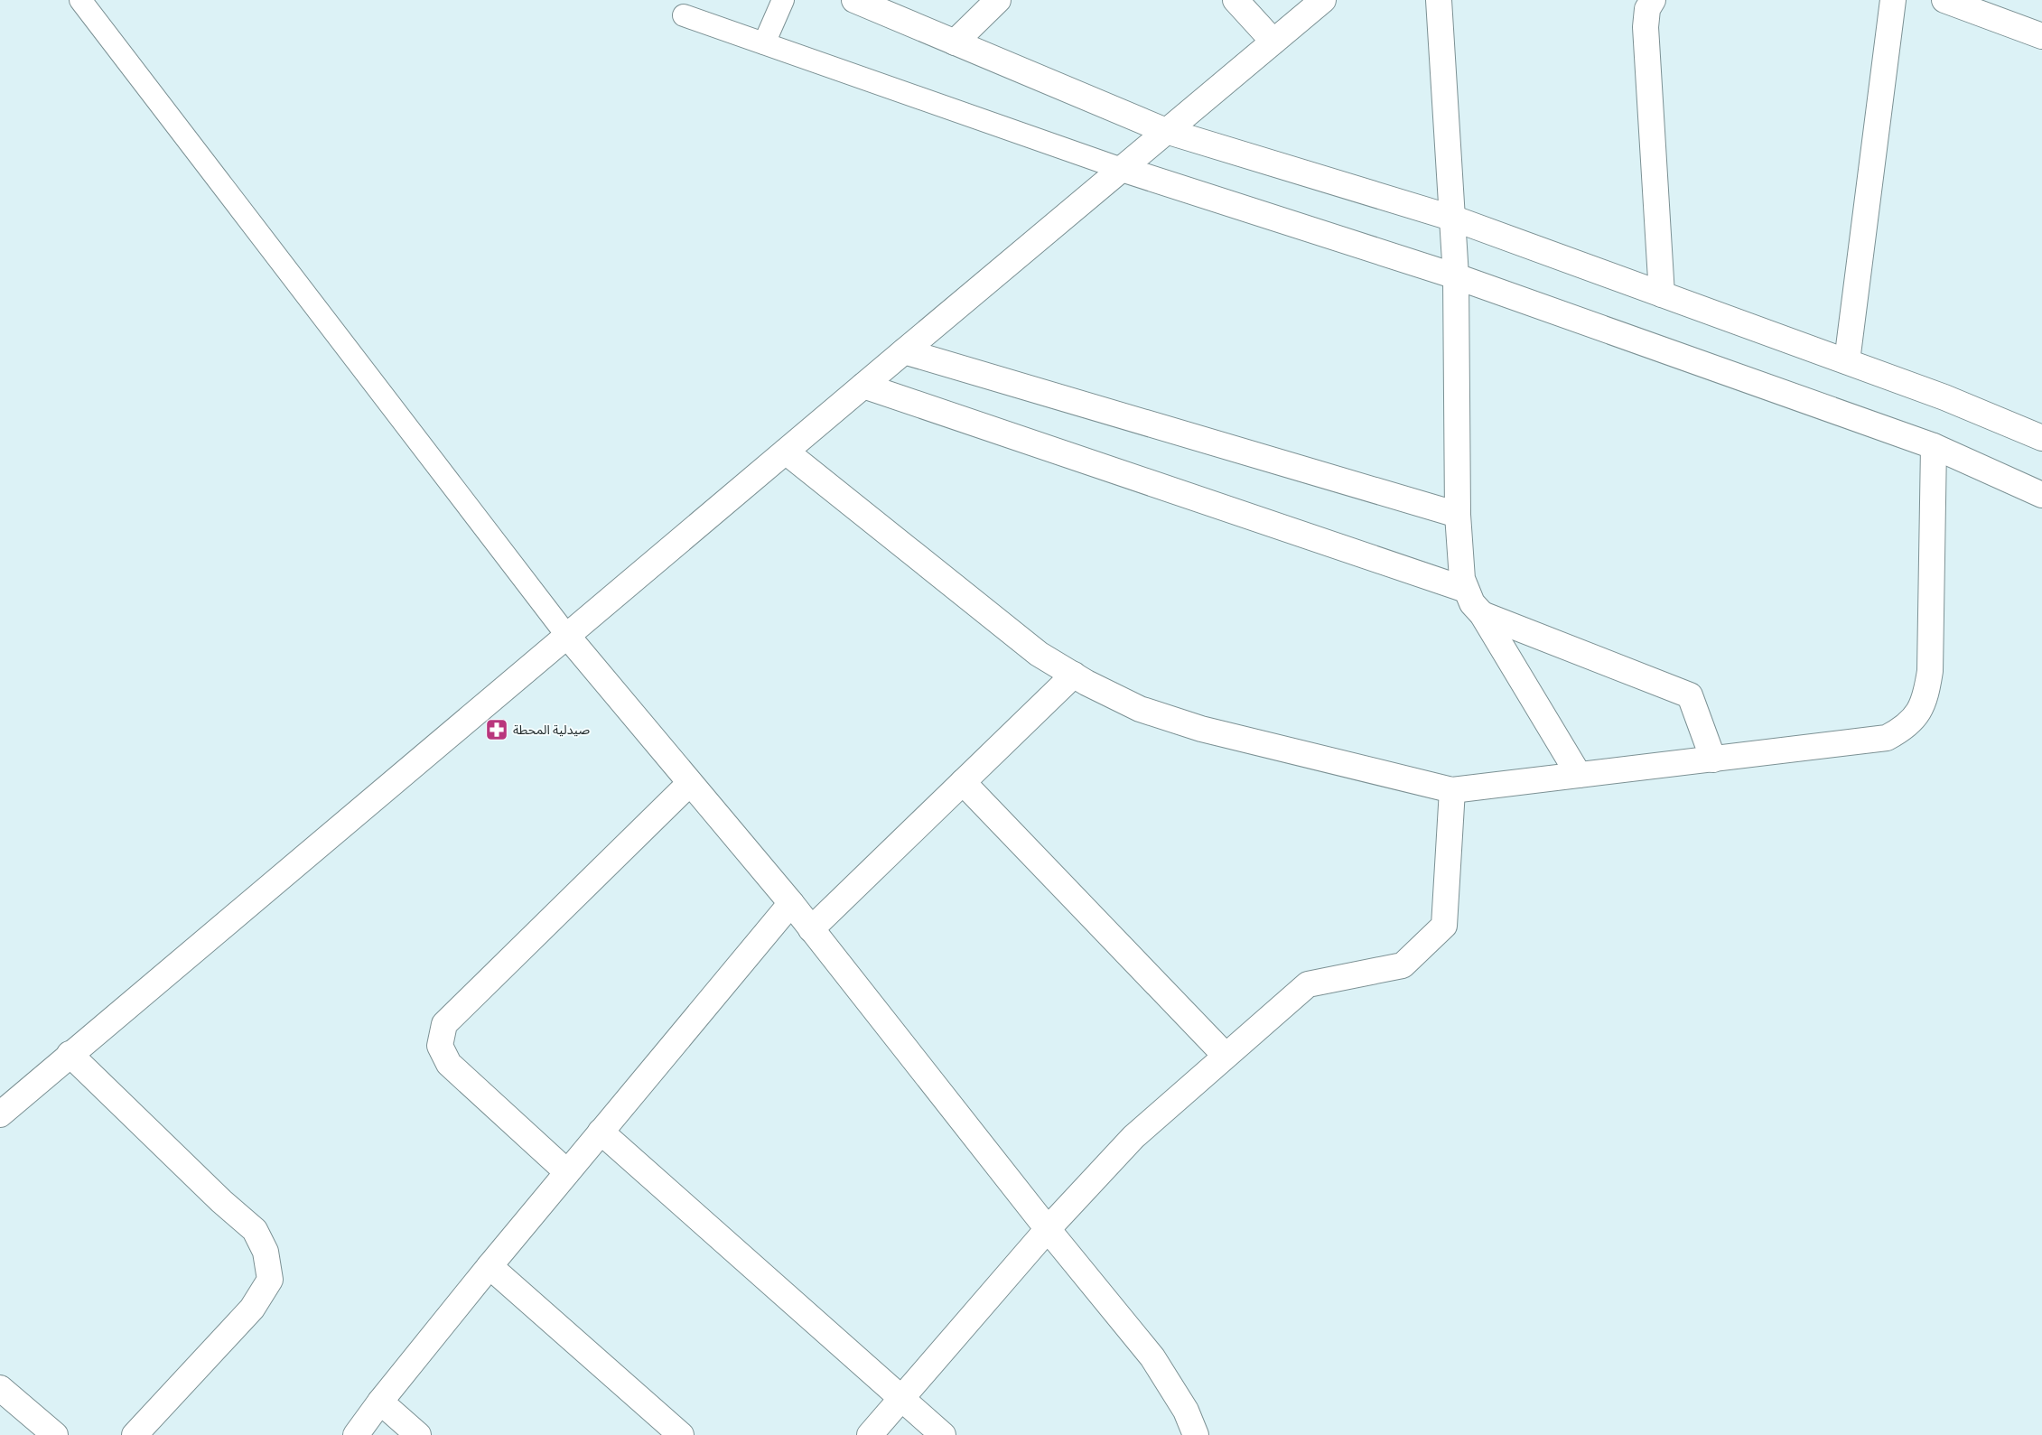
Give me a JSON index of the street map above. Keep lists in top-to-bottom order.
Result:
{
  "places": {
    "pharmacy": ["صيدلية المحطة"]
  }
}
